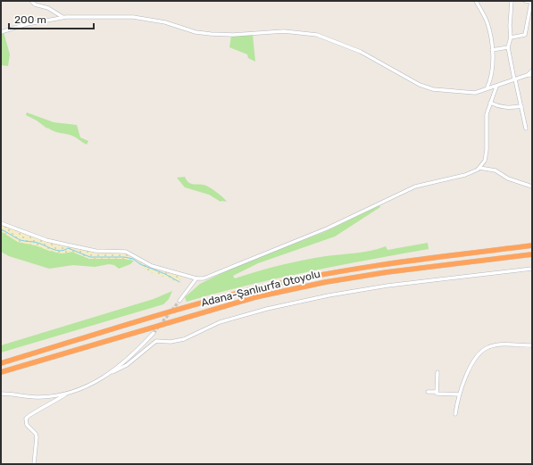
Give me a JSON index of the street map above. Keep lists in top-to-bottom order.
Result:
{
  "streets": {
    "highway": ["Adana-Şanlıurfa Otoyolu"]
  },
  "scale_bar": "200 m"
}
